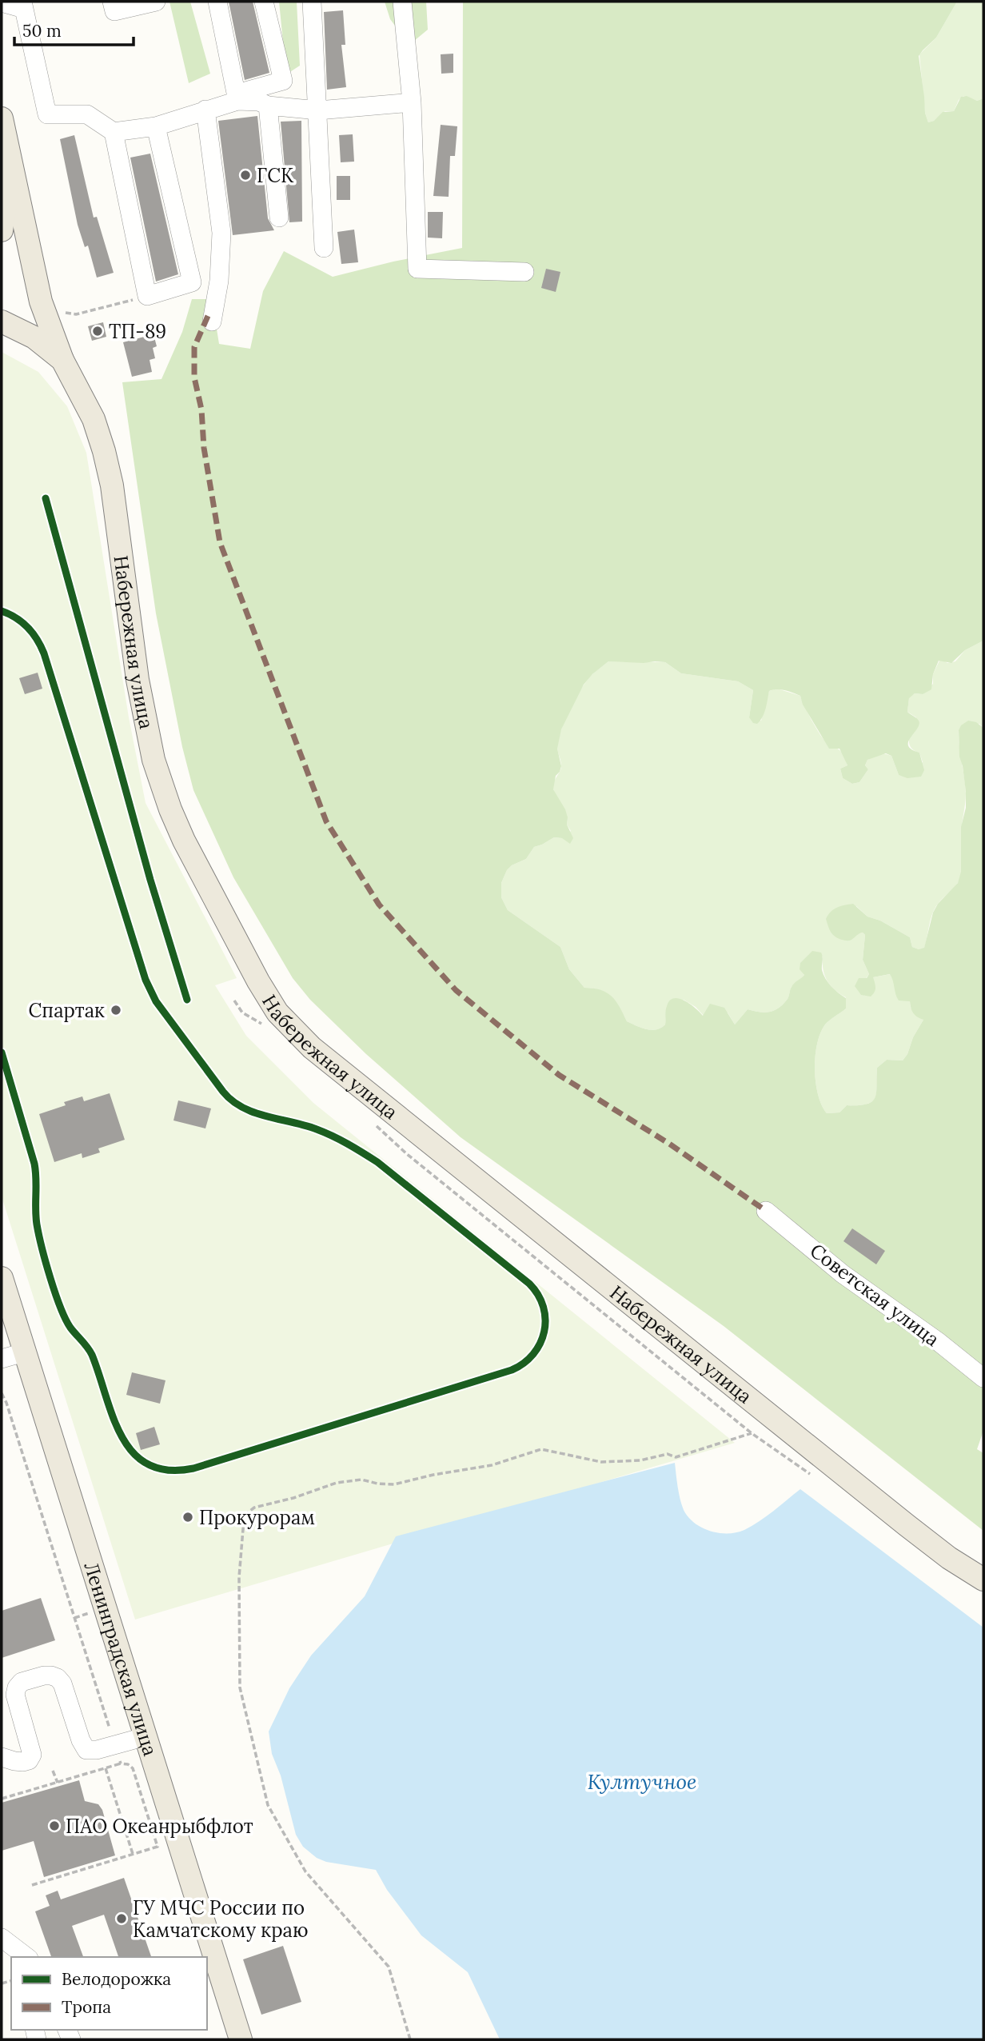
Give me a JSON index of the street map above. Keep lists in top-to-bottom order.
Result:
{
  "streets": {
    "main road": ["Набережная улица", "Ленинградская улица"],
    "street": ["Советская улица"]
  },
  "water": ["Култучное"],
  "places": [
    "ГСК",
    "ТП-89",
    "Спартак",
    "Прокурорам",
    "ПАО Океанрыбфлот",
    "ГУ МЧС России по Камчатскому краю"
  ],
  "legend": ["Велодорожка", "Тропа"],
  "scale_bar": "50 m"
}
